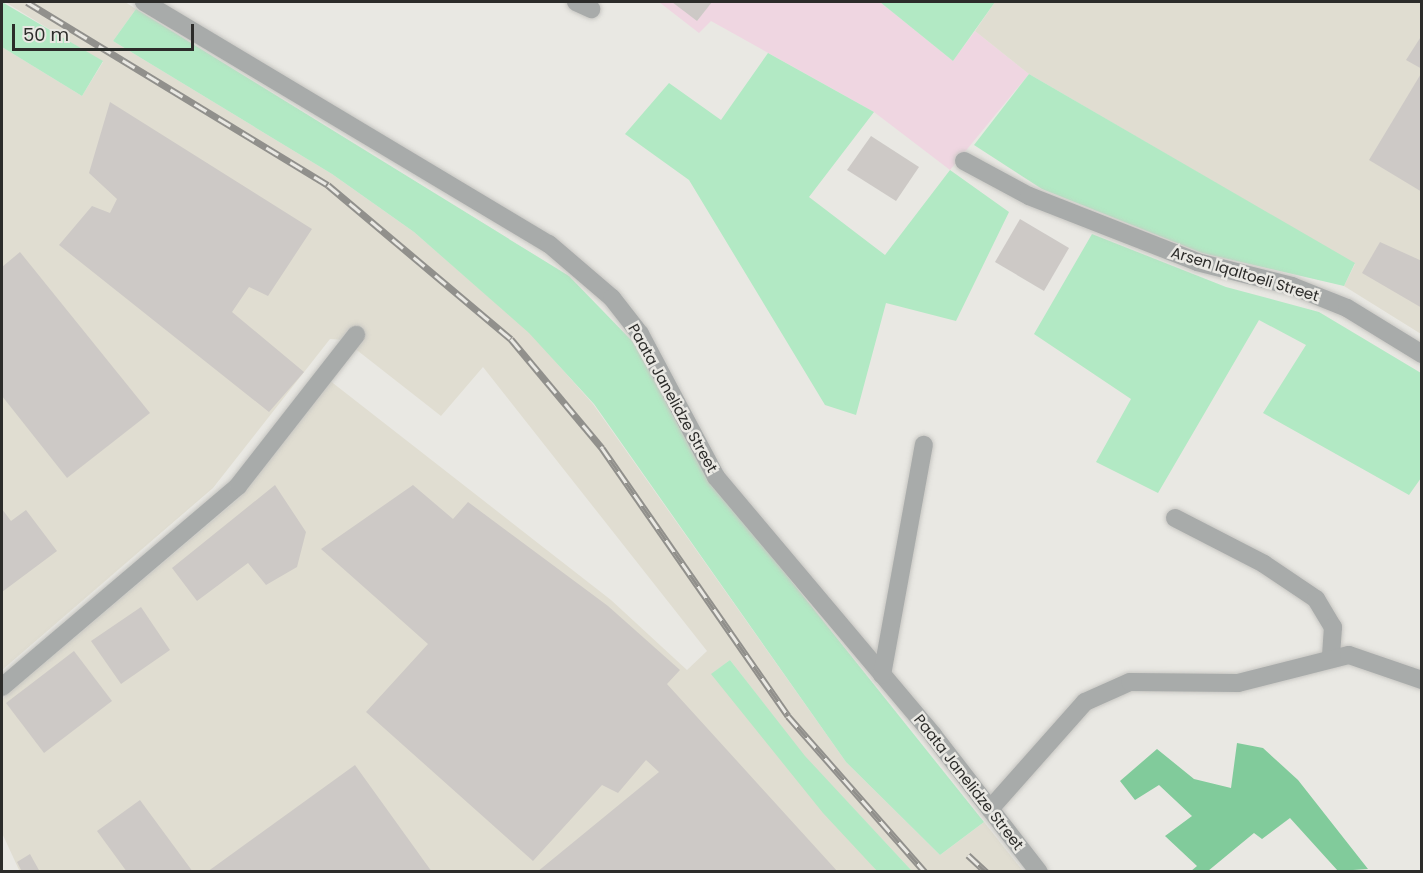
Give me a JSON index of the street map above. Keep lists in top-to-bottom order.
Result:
{
  "streets": {
    "street": ["Arsen Iqaltoeli Street", "Paata Janelidze Street"]
  },
  "scale_bar": "50 m"
}
